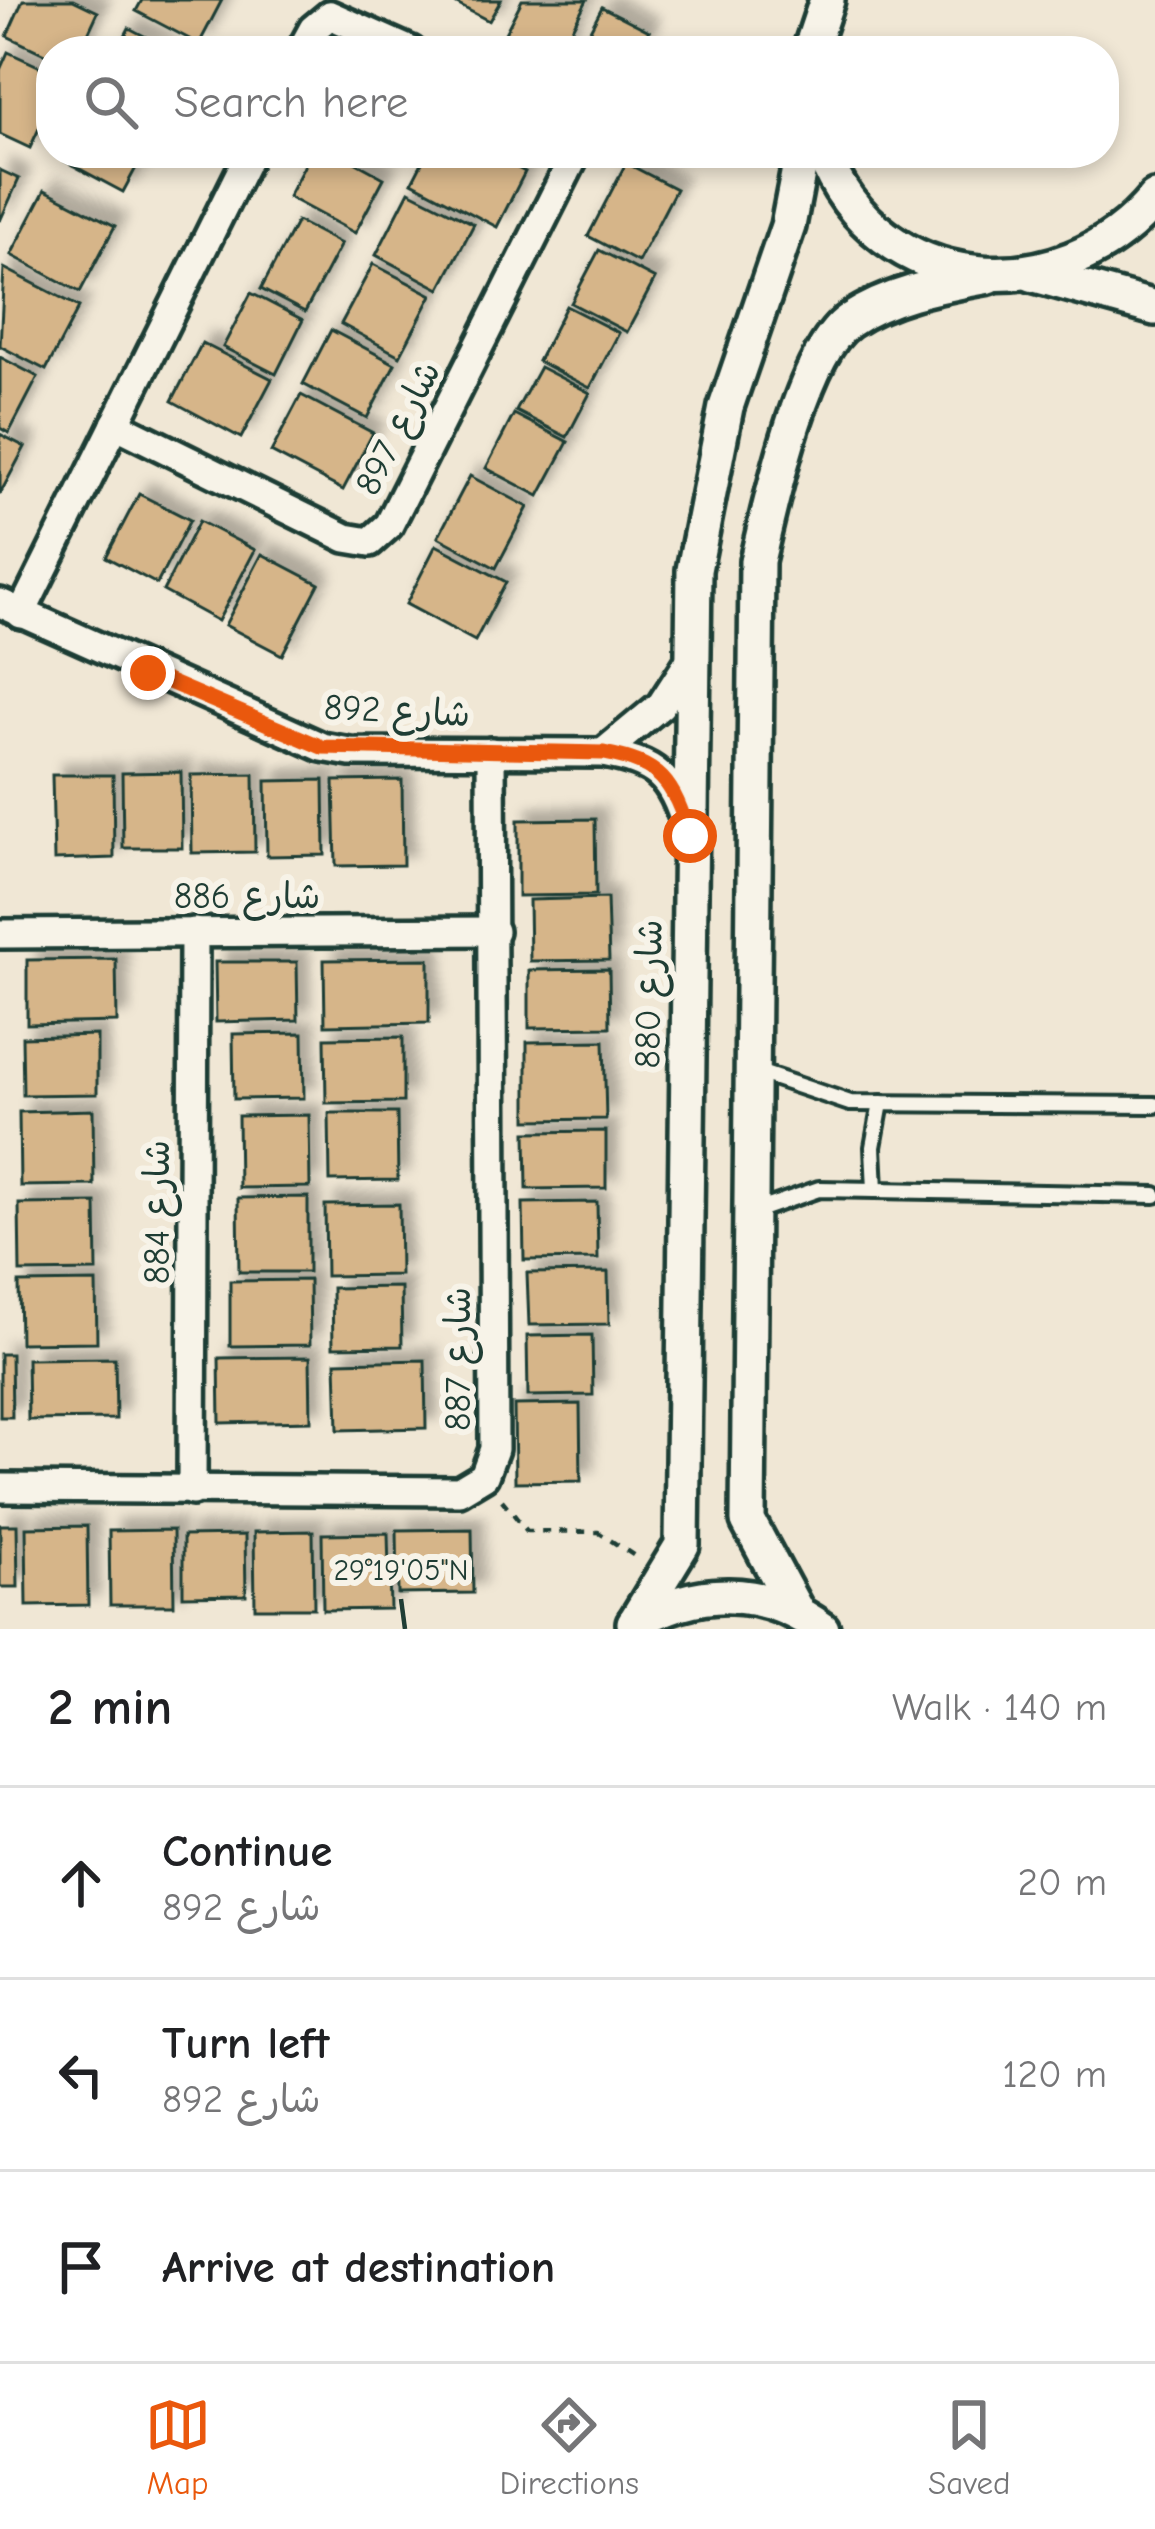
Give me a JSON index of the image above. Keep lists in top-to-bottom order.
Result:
{
  "streets": {
    "street": [
      "شارع 897",
      "شارع 892",
      "شارع 886",
      "شارع 880",
      "شارع 884",
      "شارع 887"
    ]
  },
  "crossings": [
    ["شارع 892", "شارع 880"],
    ["شارع 892", "شارع 887"],
    ["شارع 886", "شارع 884"],
    ["شارع 886", "شارع 887"],
    ["شارع 884", "شارع 887"]
  ],
  "page": {
    "search": "Search here",
    "heading": ["2 min", "Walk · 140 m"],
    "list": [
      ["Continue", "شارع 892", "20 m"],
      ["Turn left", "شارع 892", "120 m"],
      "Arrive at destination"
    ],
    "nav": ["Map", "Directions", "Saved"]
  },
  "coordinates": ["29°19'05\"N"]
}
